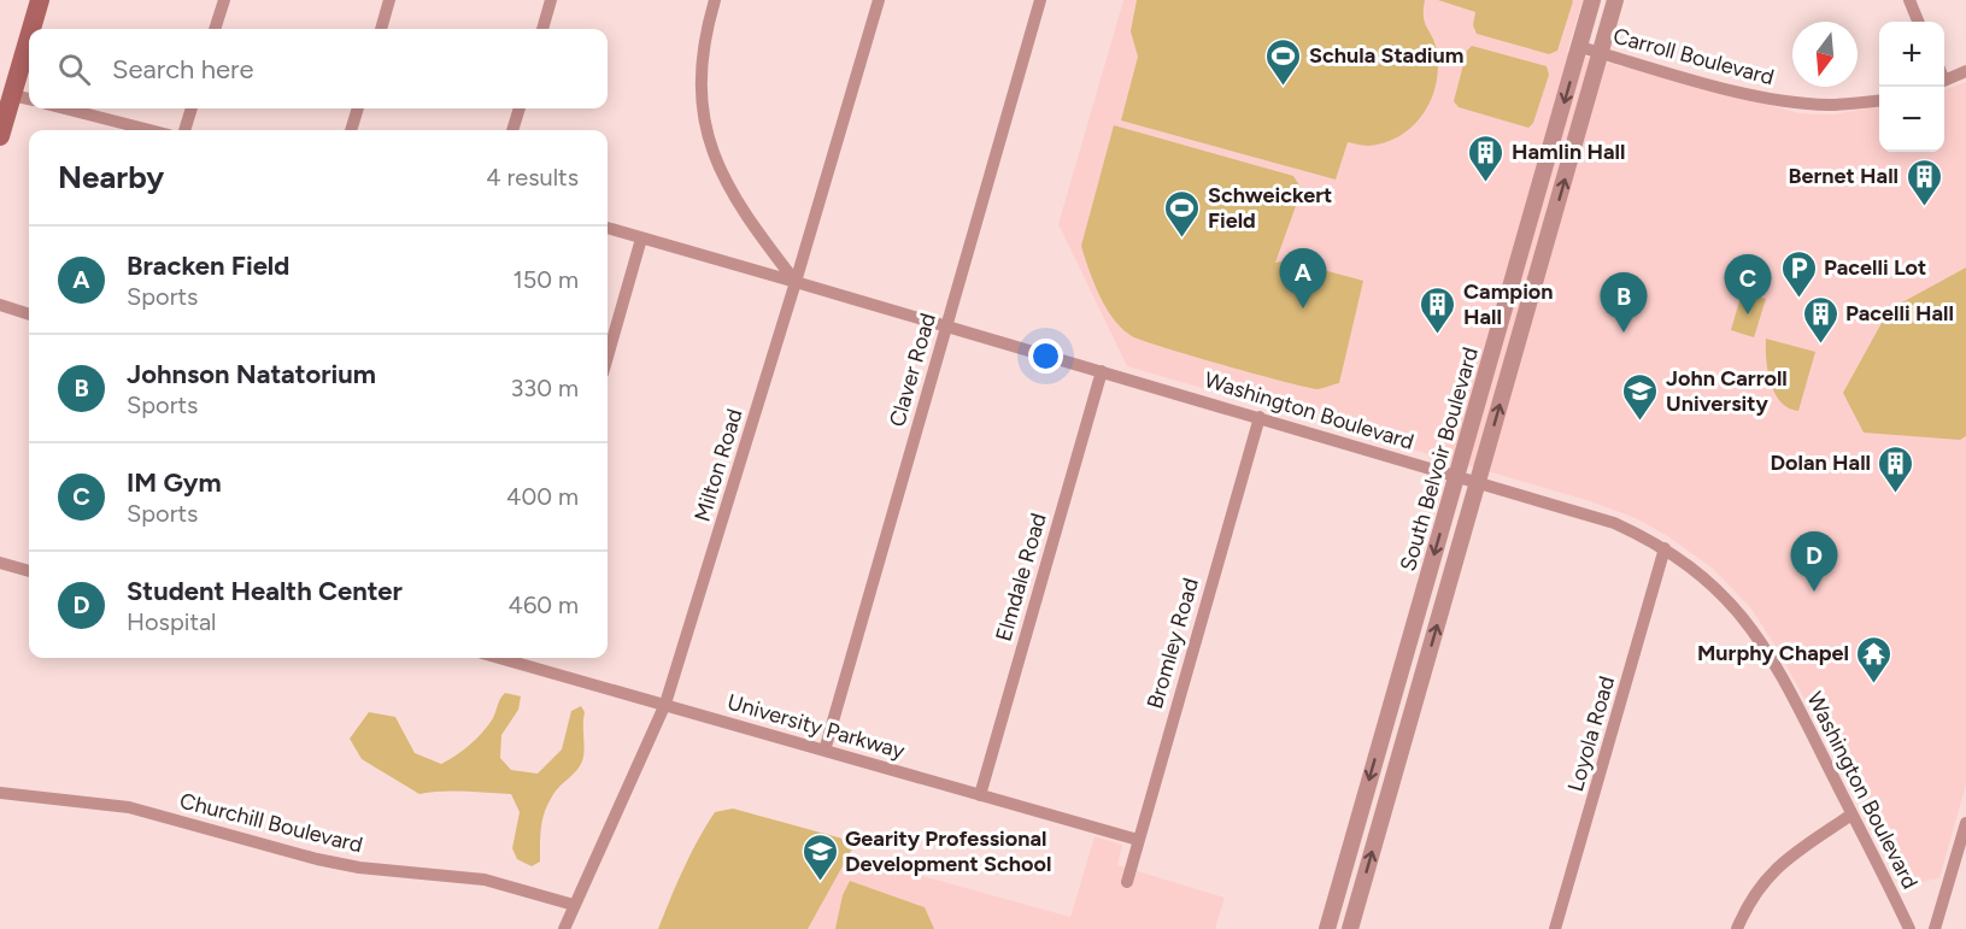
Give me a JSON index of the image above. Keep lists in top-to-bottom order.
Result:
{
  "streets": {
    "street": [
      "Carroll Boulevard",
      "Claver Road",
      "Washington Boulevard",
      "South Belvoir Boulevard",
      "Milton Road",
      "Elmdale Road",
      "Bromley Road",
      "University Parkway",
      "Loyola Road",
      "Churchill Boulevard"
    ]
  },
  "crossings": [
    ["Carroll Boulevard", "South Belvoir Boulevard"],
    ["Claver Road", "Washington Boulevard"],
    ["Claver Road", "University Parkway"],
    ["Washington Boulevard", "South Belvoir Boulevard"],
    ["Washington Boulevard", "Milton Road"],
    ["Washington Boulevard", "Elmdale Road"],
    ["Washington Boulevard", "Bromley Road"],
    ["Washington Boulevard", "Loyola Road"],
    ["Milton Road", "University Parkway"],
    ["Milton Road", "Churchill Boulevard"],
    ["Elmdale Road", "University Parkway"],
    ["Bromley Road", "University Parkway"]
  ],
  "places": {
    "sports": ["Schula Stadium", "Schweickert Field"],
    "building": [
      "Hamlin Hall",
      "Bernet Hall",
      "Campion Hall",
      "Pacelli Hall",
      "Dolan Hall"
    ],
    "parking": ["Pacelli Lot"],
    "school or university": ["John Carroll University", "Gearity Professional Development School"],
    "temple": ["Murphy Chapel"]
  },
  "north": "bottom",
  "page": {
    "map_buttons": ["+", "−"],
    "search": "Search here",
    "heading": ["Nearby", "4 results"],
    "list": [
      {
        "mark": "A",
        "name": "Bracken Field",
        "note": "Sports",
        "value": "150 m"
      },
      {
        "mark": "B",
        "name": "Johnson Natatorium",
        "note": "Sports",
        "value": "330 m"
      },
      {
        "mark": "C",
        "name": "IM Gym",
        "note": "Sports",
        "value": "400 m"
      },
      {
        "mark": "D",
        "name": "Student Health Center",
        "note": "Hospital",
        "value": "460 m"
      }
    ],
    "pins": [
      "A",
      "C",
      "B",
      "D"
    ]
  }
}
